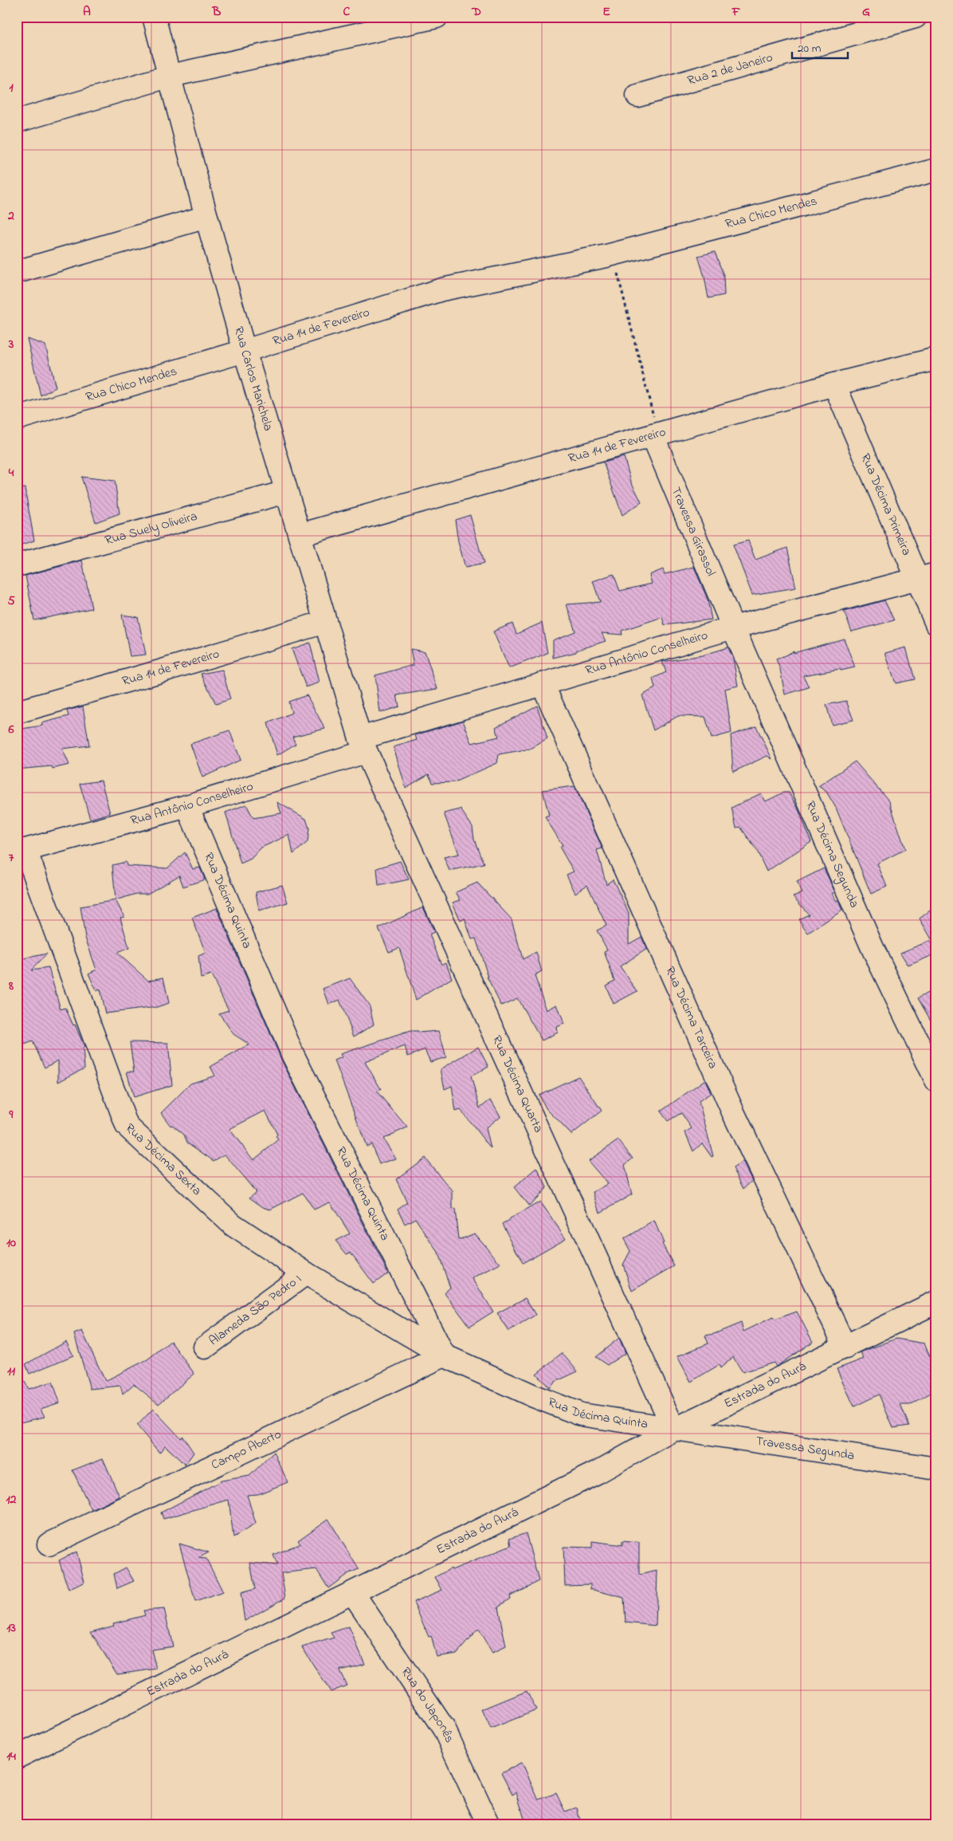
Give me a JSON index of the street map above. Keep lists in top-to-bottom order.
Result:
{
  "streets": {
    "street": [
      "Rua 2 de Janeiro",
      "Rua Chico Mendes",
      "Rua 14 de Fevereiro",
      "Rua Carlos Marichela",
      "Rua Décima Primeira",
      "Rua Suely Oliveira",
      "Travessa Girassol",
      "Rua Antônio Conselheiro",
      "Rua Décima Segunda",
      "Rua Décima Quinta",
      "Rua Décima Tarceira",
      "Rua Décima Quarta",
      "Rua Décima Sexta",
      "Alameda São Pedro I",
      "Estrada do Aurá",
      "Travessa Segunda",
      "Campo Aberto",
      "Rua do Japonês"
    ]
  },
  "crossings": [
    ["Rua Chico Mendes", "Rua 14 de Fevereiro"],
    ["Rua Chico Mendes", "Rua Carlos Marichela"],
    ["Rua 14 de Fevereiro", "Rua Carlos Marichela"],
    ["Rua 14 de Fevereiro", "Rua Décima Primeira"],
    ["Rua 14 de Fevereiro", "Travessa Girassol"],
    ["Rua Carlos Marichela", "Rua Suely Oliveira"],
    ["Rua Carlos Marichela", "Rua Antônio Conselheiro"],
    ["Rua Carlos Marichela", "Rua Décima Quarta"],
    ["Rua Décima Primeira", "Rua Antônio Conselheiro"],
    ["Travessa Girassol", "Rua Antônio Conselheiro"],
    ["Travessa Girassol", "Rua Décima Segunda"],
    ["Rua Antônio Conselheiro", "Rua Décima Segunda"],
    ["Rua Antônio Conselheiro", "Rua Décima Quinta"],
    ["Rua Antônio Conselheiro", "Rua Décima Tarceira"],
    ["Rua Antônio Conselheiro", "Rua Décima Quarta"],
    ["Rua Antônio Conselheiro", "Rua Décima Sexta"],
    ["Rua Décima Quinta", "Rua Décima Quarta"],
    ["Rua Décima Quinta", "Rua Décima Sexta"],
    ["Rua Décima Quinta", "Estrada do Aurá"],
    ["Rua Décima Quinta", "Travessa Segunda"],
    ["Rua Décima Quinta", "Campo Aberto"],
    ["Rua Décima Tarceira", "Estrada do Aurá"],
    ["Rua Décima Quarta", "Estrada do Aurá"],
    ["Rua Décima Quarta", "Travessa Segunda"],
    ["Rua Décima Sexta", "Alameda São Pedro I"],
    ["Rua Décima Sexta", "Campo Aberto"],
    ["Estrada do Aurá", "Travessa Segunda"],
    ["Estrada do Aurá", "Rua do Japonês"]
  ],
  "scale_bar": "20 m",
  "grid": {
    "columns": [
      "A",
      "B",
      "C",
      "D",
      "E",
      "F",
      "G"
    ],
    "rows": [
      "1",
      "2",
      "3",
      "4",
      "5",
      "6",
      "7",
      "8",
      "9",
      "10",
      "11",
      "12",
      "13",
      "14"
    ]
  }
}
